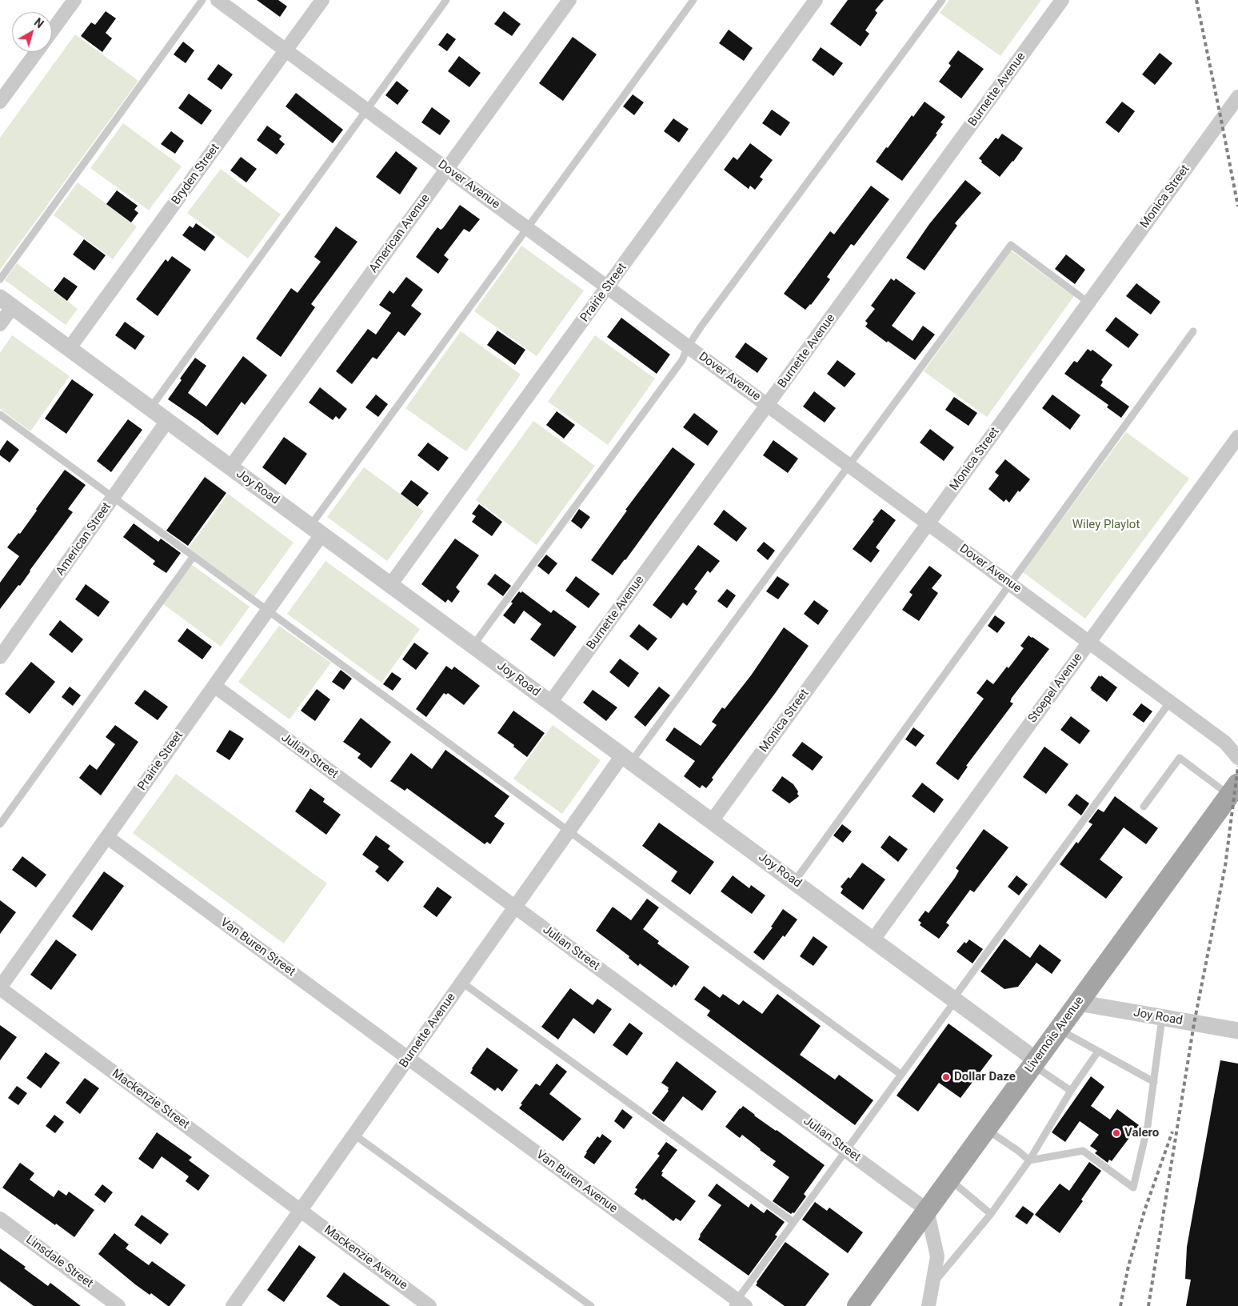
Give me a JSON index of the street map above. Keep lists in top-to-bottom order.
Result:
{
  "streets": {
    "main road": ["Livernois Avenue"],
    "street": [
      "Burnette Avenue",
      "Bryden Street",
      "Dover Avenue",
      "Monica Street",
      "American Avenue",
      "Prairie Street",
      "Joy Road",
      "American Street",
      "Stoepel Avenue",
      "Julian Street",
      "Van Buren Street",
      "Mackenzie Street",
      "Van Buren Avenue",
      "Mackenzie Avenue",
      "Linsdale Street"
    ]
  },
  "crossings": [
    ["Burnette Avenue", "Dover Avenue"],
    ["Burnette Avenue", "Joy Road"],
    ["Burnette Avenue", "Julian Street"],
    ["Burnette Avenue", "Van Buren Street"],
    ["Burnette Avenue", "Mackenzie Street"],
    ["Burnette Avenue", "Van Buren Avenue"],
    ["Burnette Avenue", "Mackenzie Avenue"],
    ["Bryden Street", "Dover Avenue"],
    ["Bryden Street", "Joy Road"],
    ["Dover Avenue", "Monica Street"],
    ["Dover Avenue", "American Avenue"],
    ["Dover Avenue", "Prairie Street"],
    ["Dover Avenue", "Stoepel Avenue"],
    ["Monica Street", "Joy Road"],
    ["American Avenue", "Joy Road"],
    ["Prairie Street", "Joy Road"],
    ["Prairie Street", "Julian Street"],
    ["Prairie Street", "Van Buren Street"],
    ["Prairie Street", "Mackenzie Street"],
    ["Joy Road", "American Street"],
    ["Joy Road", "Stoepel Avenue"],
    ["Joy Road", "Livernois Avenue"],
    ["Julian Street", "Livernois Avenue"],
    ["Van Buren Street", "Van Buren Avenue"],
    ["Mackenzie Street", "Mackenzie Avenue"]
  ],
  "parks": ["Wiley Playlot"],
  "places": ["Dollar Daze", "Valero"],
  "north": "top right"
}
